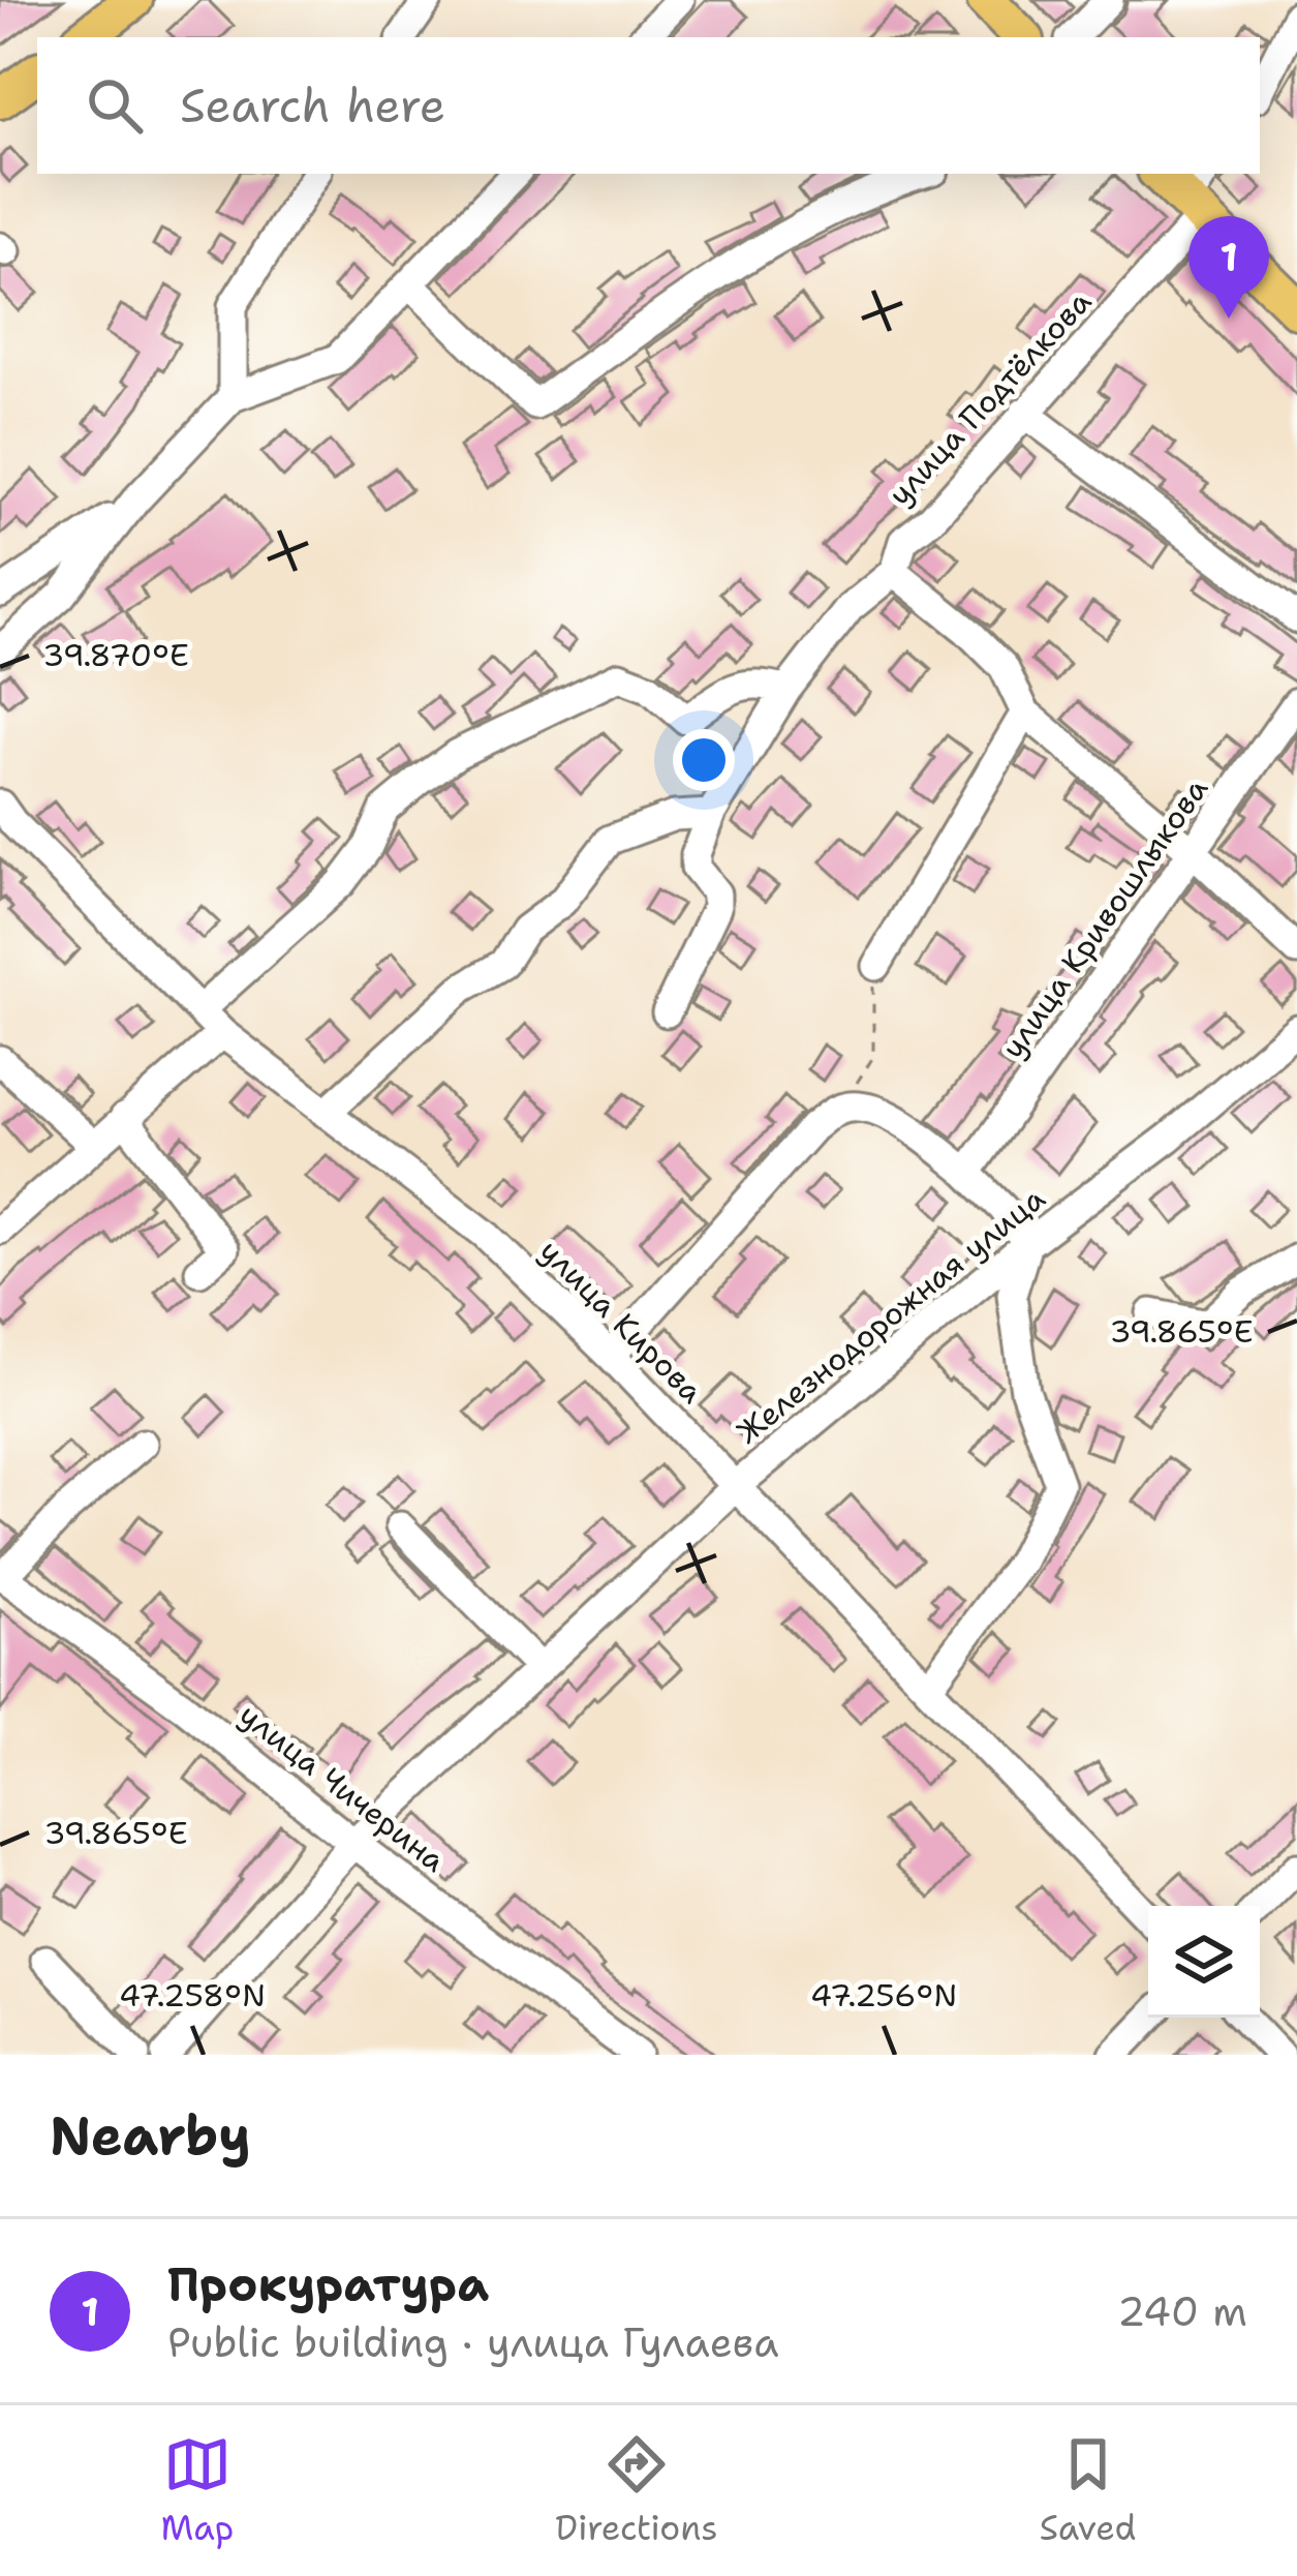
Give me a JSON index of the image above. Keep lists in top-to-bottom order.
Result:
{
  "streets": {
    "street": [
      "улица Подтёлкова",
      "улица Кривошлыкова",
      "Железнодорожная улица",
      "улица Кирова",
      "улица Чичерина"
    ]
  },
  "crossings": [
    ["Железнодорожная улица", "улица Кирова"],
    ["Железнодорожная улица", "улица Чичерина"]
  ],
  "page": {
    "search": "Search here",
    "pins": "1",
    "heading": "Nearby",
    "list": [
      {
        "mark": "1",
        "name": "Прокуратура",
        "note": "Public building · улица Гулаева",
        "value": "240 m"
      }
    ],
    "nav": ["Map", "Directions", "Saved"]
  },
  "coordinates": [
    "39.870°E",
    "39.865°E",
    "47.258°N",
    "47.256°N"
  ]
}
